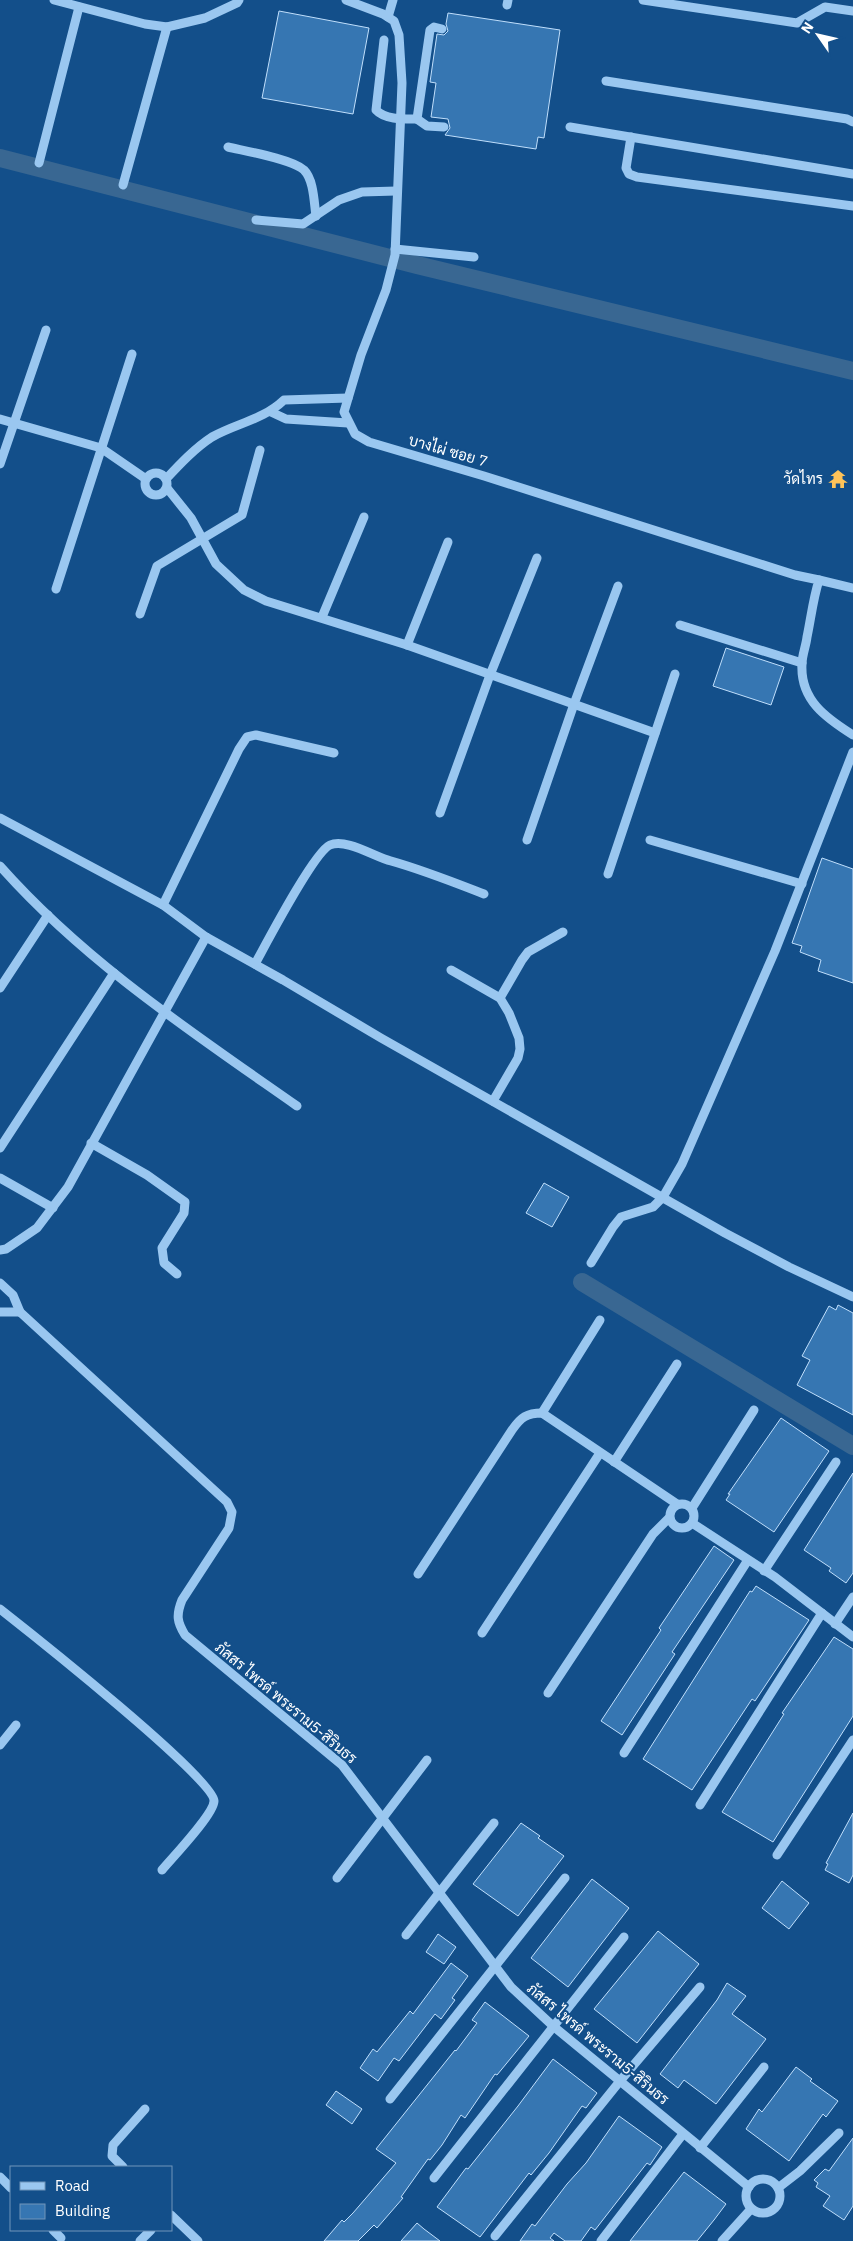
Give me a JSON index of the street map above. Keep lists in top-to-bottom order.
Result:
{
  "streets": {
    "street": ["บางไผ่ ซอย 7", "ภัสสร ไพรด์ พระราม5-สิรินธร"]
  },
  "places": {
    "temple": ["วัดไทร"]
  },
  "legend": ["Road", "Building"],
  "north": "top left"
}
